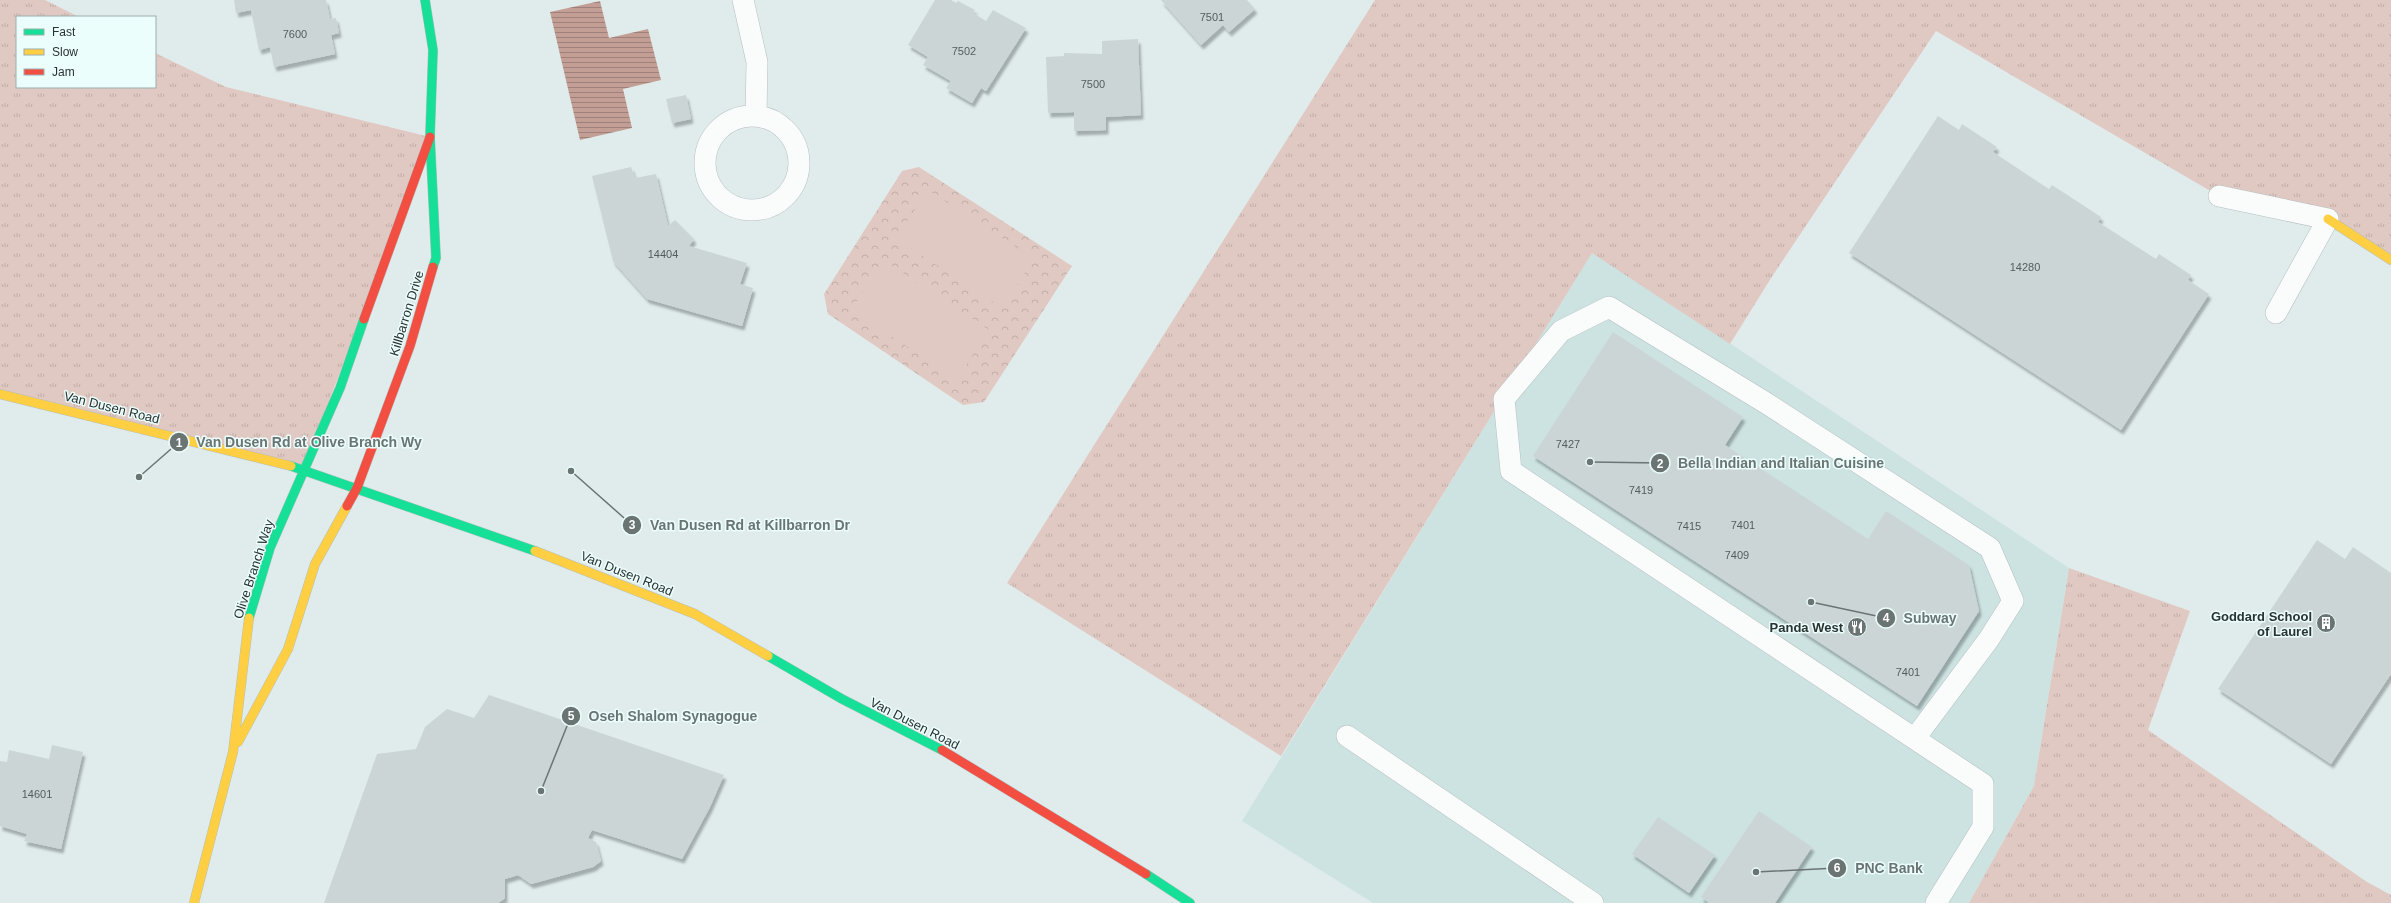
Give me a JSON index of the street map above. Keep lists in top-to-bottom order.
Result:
{
  "streets": {
    "street": ["Killbarron Drive", "Van Dusen Road", "Olive Branch Way"]
  },
  "crossings": [
    ["Killbarron Drive", "Van Dusen Road"],
    ["Killbarron Drive", "Olive Branch Way"],
    ["Van Dusen Road", "Olive Branch Way"]
  ],
  "places": {
    "other": [
      "Bella Indian and Italian Cuisine",
      "Van Dusen Rd at Killbarron Dr",
      "Van Dusen Rd at Olive Branch Wy",
      "Subway",
      "Oseh Shalom Synagogue",
      "PNC Bank"
    ],
    "building": ["Goddard School of Laurel"],
    "restaurant": ["Panda West"]
  },
  "house_numbers": [
    "7501",
    "7600",
    "7502",
    "7500",
    "14404",
    "14280",
    "7427",
    "7419",
    "7401",
    "7415",
    "7409",
    "7401",
    "14601"
  ],
  "legend": ["Fast", "Slow", "Jam"]
}
